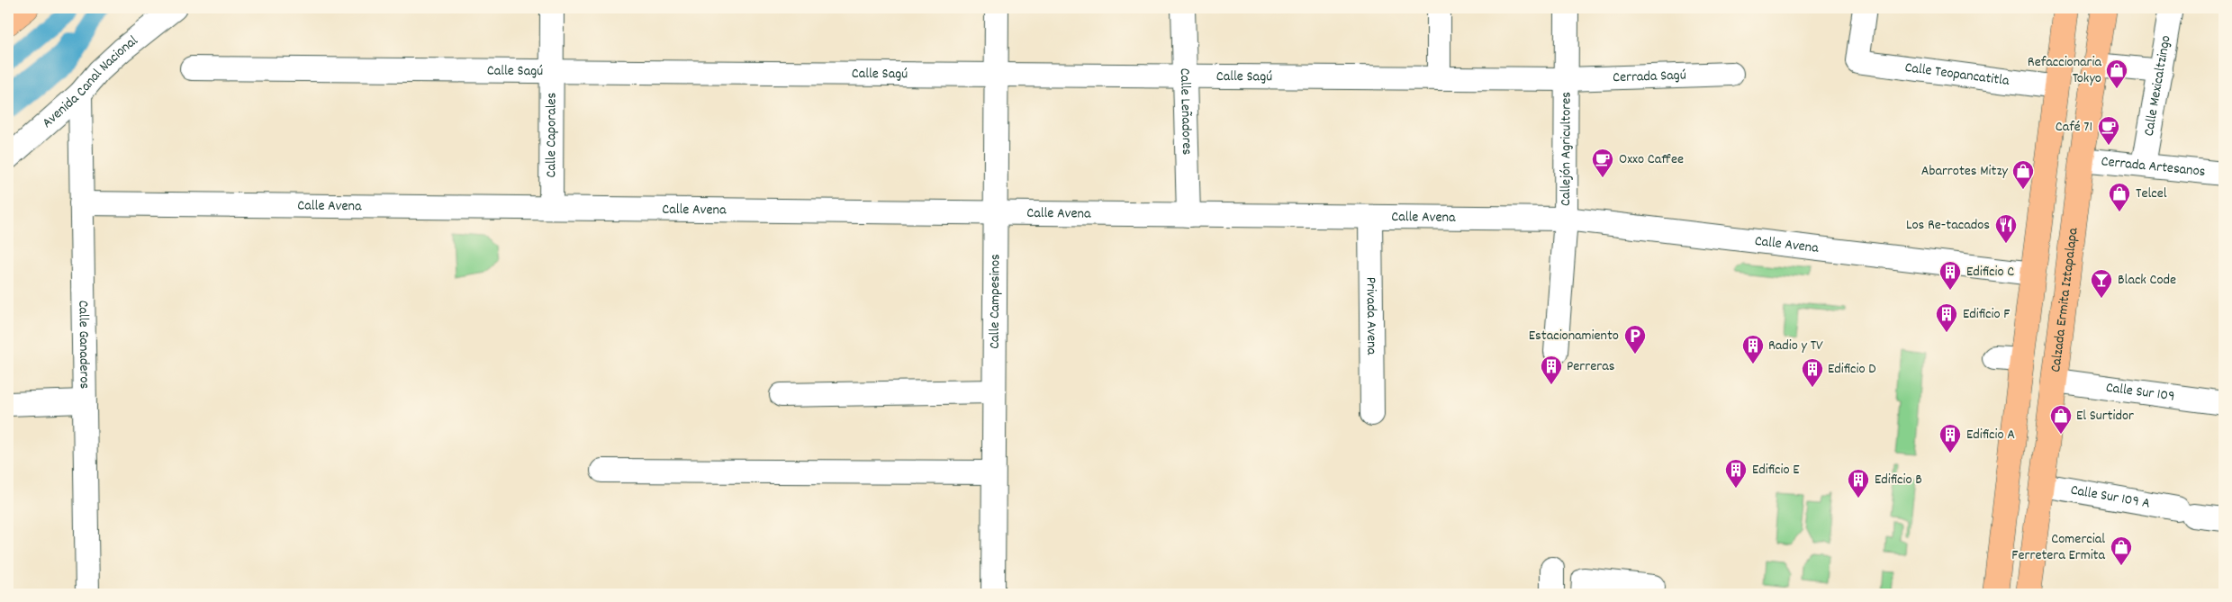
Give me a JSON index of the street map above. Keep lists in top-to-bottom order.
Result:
{
  "streets": {
    "main road": ["Calzada Ermita Iztapalapa"],
    "street": [
      "Calle Sagú",
      "Calle Teopancatitla",
      "Cerrada Sagú",
      "Avenida Canal Nacional",
      "Calle Mexicaltzingo",
      "Calle Leñadores",
      "Calle Caporales",
      "Callejón Agricultores",
      "Cerrada Artesanos",
      "Calle Avena",
      "Calle Campesinos",
      "Privada Avena",
      "Calle Ganaderos",
      "Calle Sur 109",
      "Calle Sur 109 A"
    ]
  },
  "crossings": [
    ["Calle Sagú", "Cerrada Sagú"],
    ["Calle Sagú", "Calle Leñadores"],
    ["Calle Sagú", "Calle Caporales"],
    ["Calle Sagú", "Callejón Agricultores"],
    ["Calle Sagú", "Calle Campesinos"],
    ["Cerrada Sagú", "Callejón Agricultores"],
    ["Avenida Canal Nacional", "Calle Ganaderos"],
    ["Calle Mexicaltzingo", "Cerrada Artesanos"],
    ["Calle Leñadores", "Calle Avena"],
    ["Calle Caporales", "Calle Avena"],
    ["Callejón Agricultores", "Calle Avena"],
    ["Cerrada Artesanos", "Calzada Ermita Iztapalapa"],
    ["Calle Avena", "Calle Campesinos"],
    ["Calle Avena", "Privada Avena"],
    ["Calle Avena", "Calle Ganaderos"],
    ["Calzada Ermita Iztapalapa", "Calle Sur 109"],
    ["Calzada Ermita Iztapalapa", "Calle Sur 109 A"]
  ],
  "places": {
    "shop": [
      "Refaccionaria Tokyo",
      "Abarrotes Mitzy",
      "Telcel",
      "El Surtidor",
      "Comercial Ferretera Ermita"
    ],
    "cafe": ["Café 71", "Oxxo Caffee"],
    "restaurant": ["Los Re-tacados"],
    "building": [
      "Edificio C",
      "Edificio F",
      "Radio y TV",
      "Perreras",
      "Edificio D",
      "Edificio A",
      "Edificio E",
      "Edificio B"
    ],
    "bar": ["Black Code"],
    "parking": ["Estacionamiento"]
  }
}
